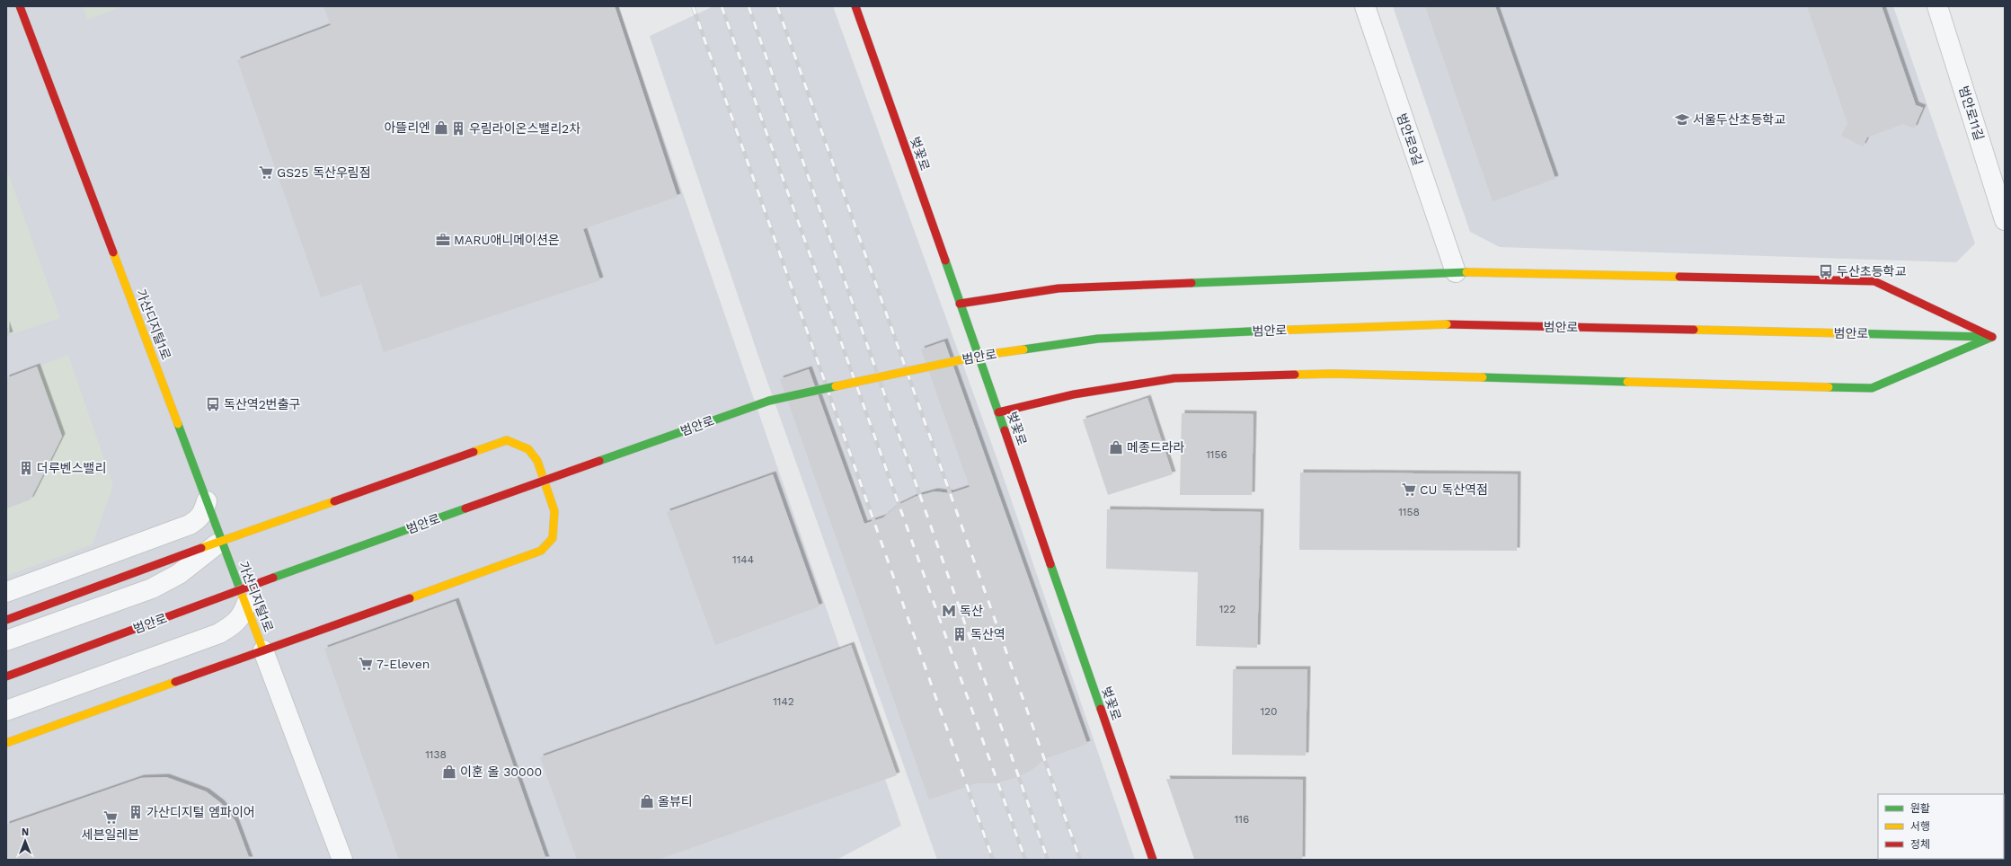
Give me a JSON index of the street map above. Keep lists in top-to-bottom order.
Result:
{
  "streets": {
    "main road": ["벚꽃로", "가산디지털1로", "범안로"],
    "street": ["범안로11길", "범안로9길"]
  },
  "places": {
    "school or university": ["서울두산초등학교"],
    "shop": [
      "아뜰리엔",
      "메종드라라",
      "이훈 올 30000",
      "올뷰티"
    ],
    "building": [
      "우림라이온스밸리2차",
      "더루벤스밸리",
      "독산역",
      "가산디지털 엠파이어"
    ],
    "supermarket": [
      "GS25 독산우림점",
      "CU 독산역점",
      "7-Eleven",
      "세븐일레븐"
    ],
    "office": ["MARU애니메이션은"],
    "bus stop": ["두산초등학교", "독산역2번출구"],
    "metro station": ["독산"]
  },
  "house_numbers": [
    "1156",
    "1158",
    "1144",
    "122",
    "1142",
    "120",
    "1138",
    "116"
  ],
  "legend": ["원활", "서행", "정체"],
  "north": "top"
}
